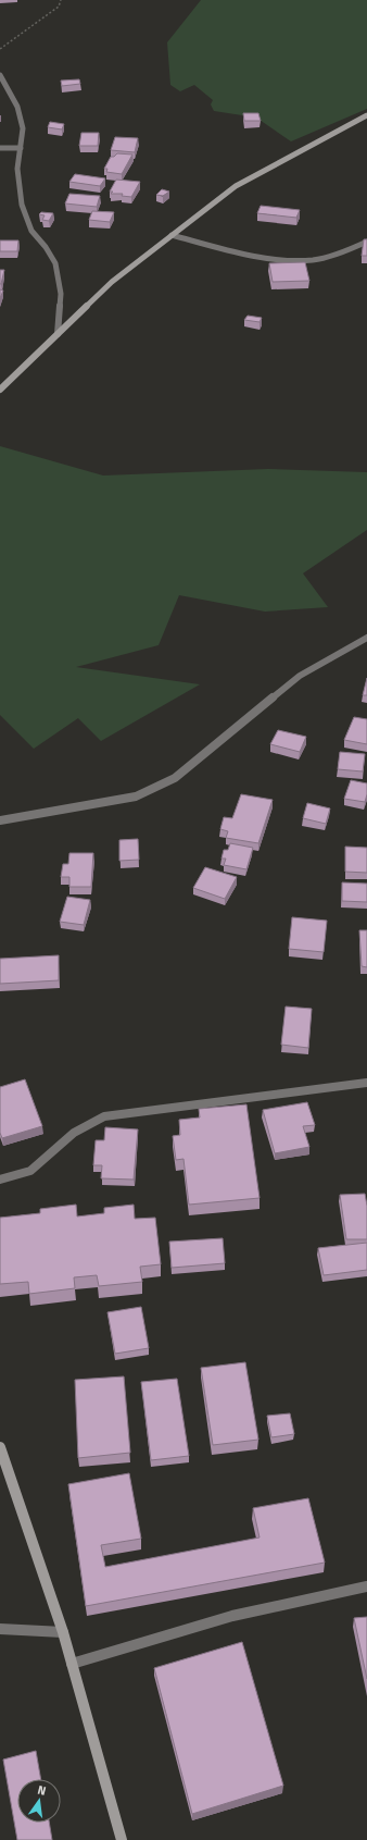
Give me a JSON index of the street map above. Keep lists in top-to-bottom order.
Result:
{
  "north": "top"
}
